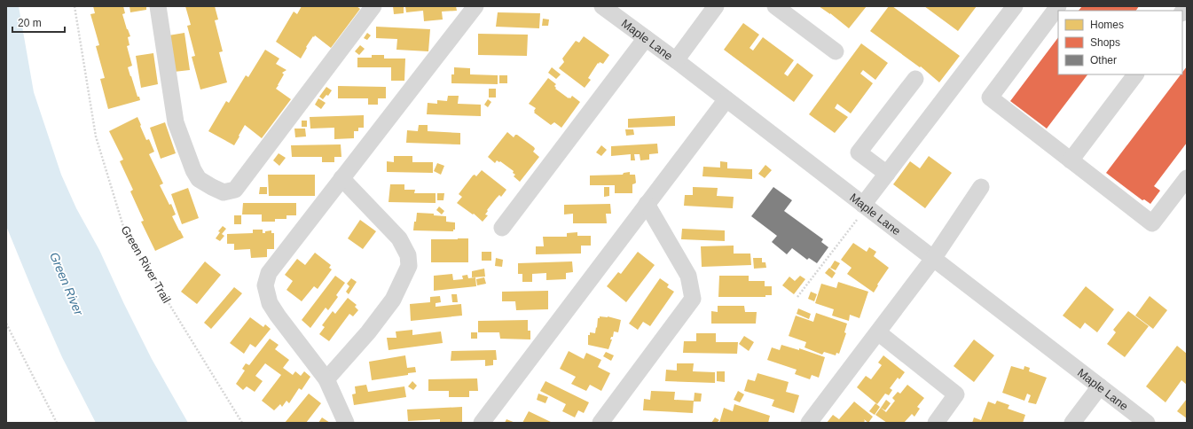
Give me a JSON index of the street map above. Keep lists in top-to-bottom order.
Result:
{
  "streets": {
    "street": ["Maple Lane"],
    "path": ["Green River Trail"]
  },
  "water": ["Green River"],
  "legend": ["Homes", "Shops", "Other"],
  "scale_bar": "20 m"
}
